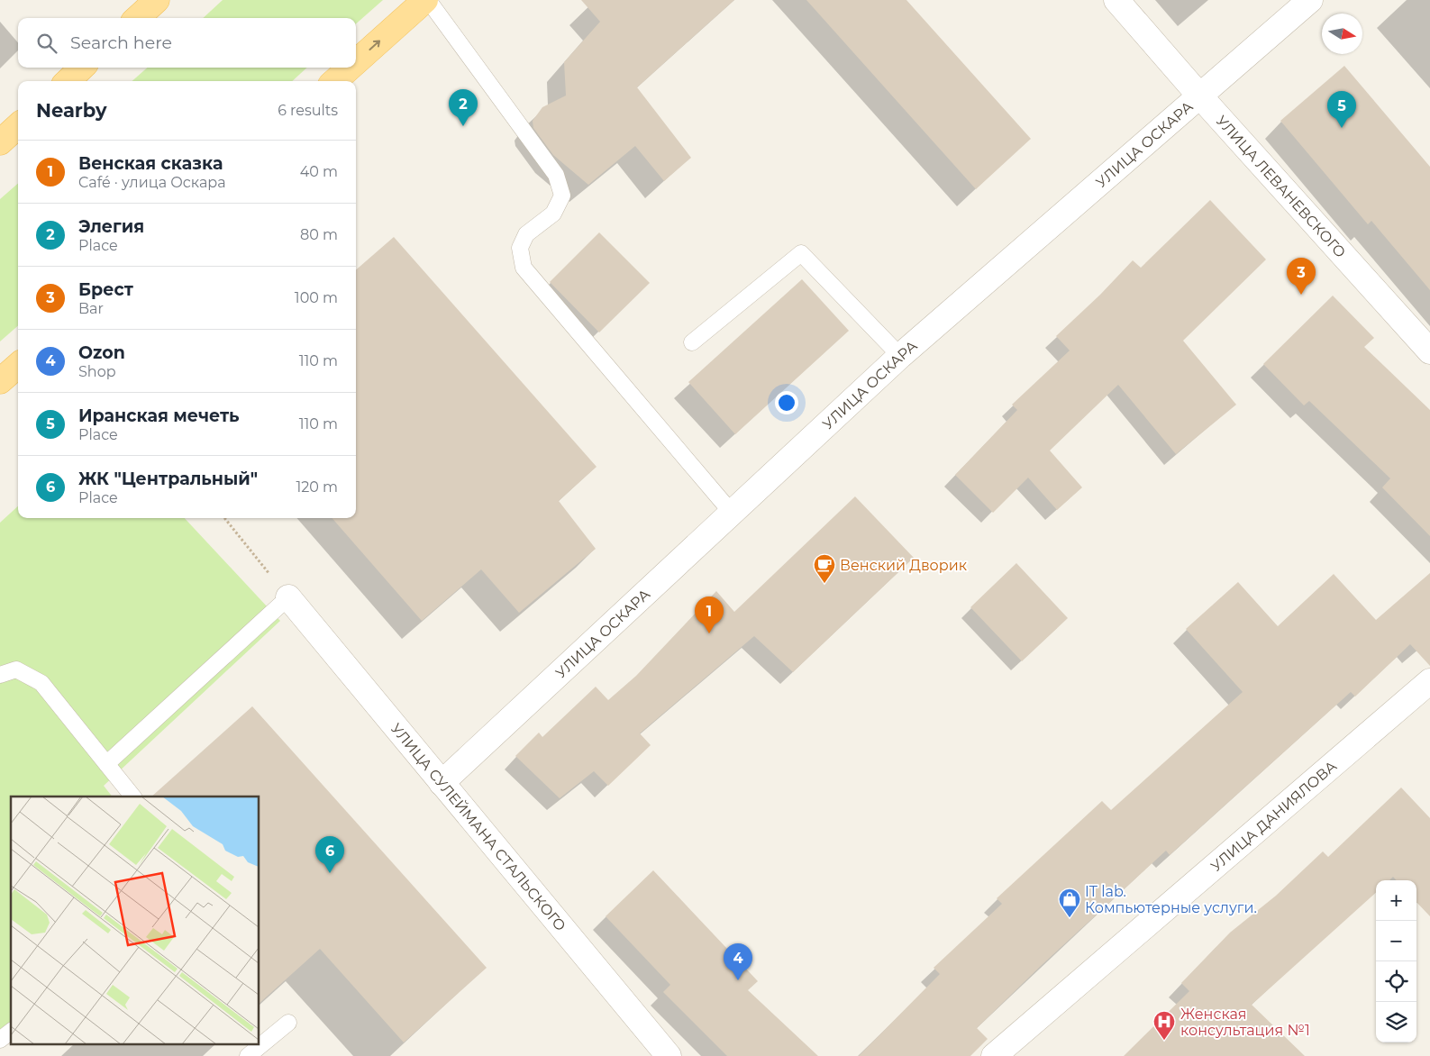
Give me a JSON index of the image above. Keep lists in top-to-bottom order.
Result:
{
  "streets": {
    "street": [
      "УЛИЦА ОСКАРА",
      "УЛИЦА ЛЕВАНЕВСКОГО",
      "УЛИЦА ДАНИЯЛОВА",
      "УЛИЦА СУЛЕЙМАНА СТАЛЬСКОГО"
    ]
  },
  "crossings": [
    ["УЛИЦА ОСКАРА", "УЛИЦА ЛЕВАНЕВСКОГО"],
    ["УЛИЦА ОСКАРА", "УЛИЦА СУЛЕЙМАНА СТАЛЬСКОГО"]
  ],
  "places": {
    "cafe": ["Венский Дворик"],
    "shop": ["IT lab. Компьютерные услуги."],
    "hospital": ["Женская консультация №1"]
  },
  "north": "right",
  "page": {
    "search": "Search here",
    "heading": ["Nearby", "6 results"],
    "pins": [
      "2",
      "5",
      "3",
      "1",
      "6",
      "4"
    ],
    "list": [
      {
        "mark": "1",
        "name": "Венская сказка",
        "note": "Café · улица Оскара",
        "value": "40 m"
      },
      {
        "mark": "2",
        "name": "Элегия",
        "note": "Place",
        "value": "80 m"
      },
      {
        "mark": "3",
        "name": "Брест",
        "note": "Bar",
        "value": "100 m"
      },
      {
        "mark": "4",
        "name": "Ozon",
        "note": "Shop",
        "value": "110 m"
      },
      {
        "mark": "5",
        "name": "Иранская мечеть",
        "note": "Place",
        "value": "110 m"
      },
      {
        "mark": "6",
        "name": "ЖК \"Центральный\"",
        "note": "Place",
        "value": "120 m"
      }
    ],
    "map_buttons": ["+", "−"]
  }
}
